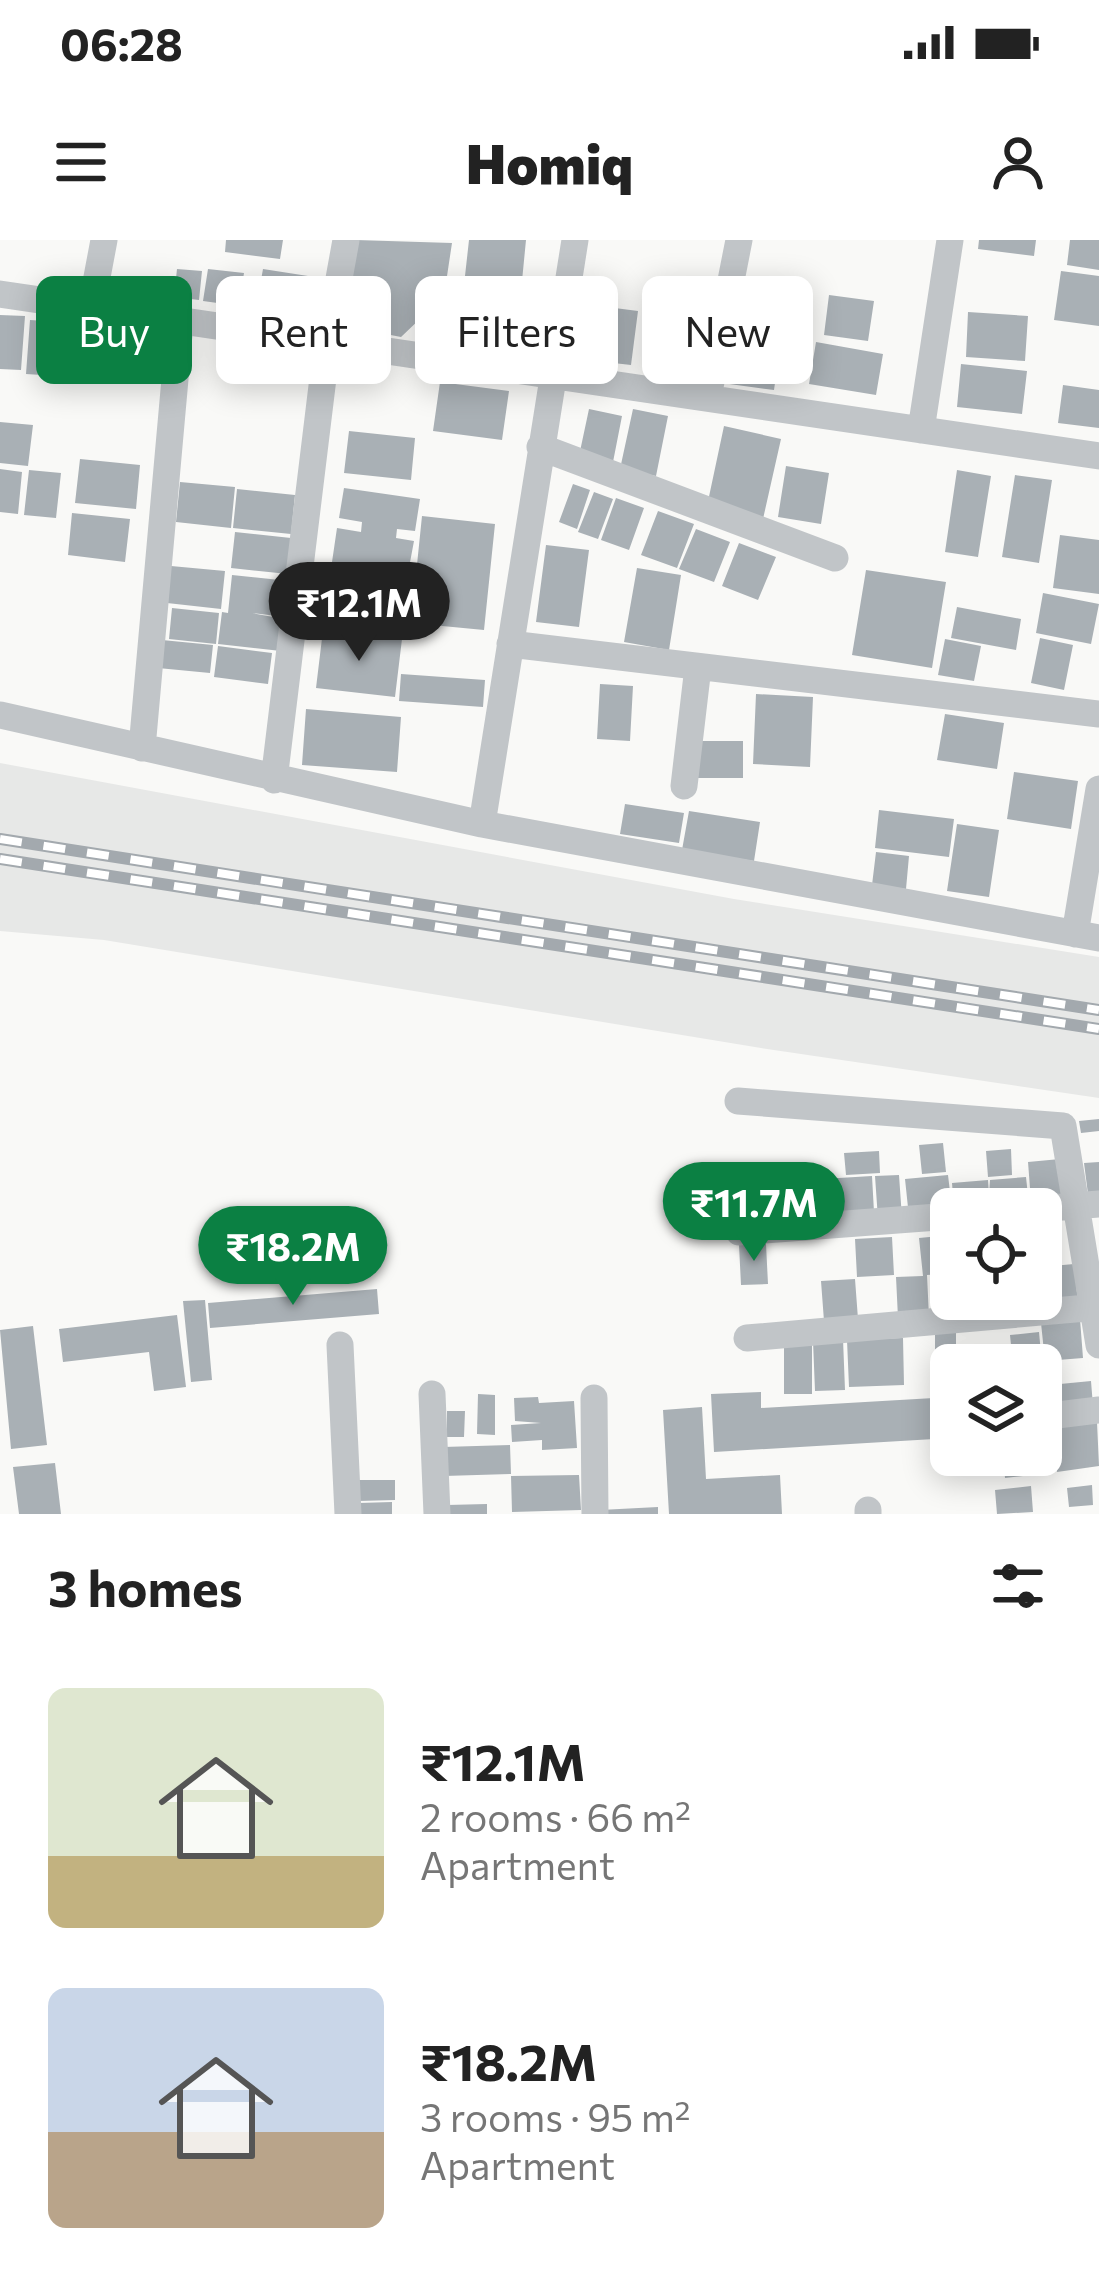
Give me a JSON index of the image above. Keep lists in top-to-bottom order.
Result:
{
  "page": {
    "status": "06:28",
    "header": "Homiq",
    "chip": [
      "Buy",
      "Rent",
      "Filters",
      "New"
    ],
    "price": ["₹12.1M", "₹11.7M", "₹18.2M"],
    "heading": "3 homes",
    "list": [
      {
        "name": "₹12.1M",
        "note": "2 rooms · 66 m² · Apartment"
      },
      {
        "name": "₹18.2M",
        "note": "3 rooms · 95 m² · Apartment"
      }
    ]
  }
}
